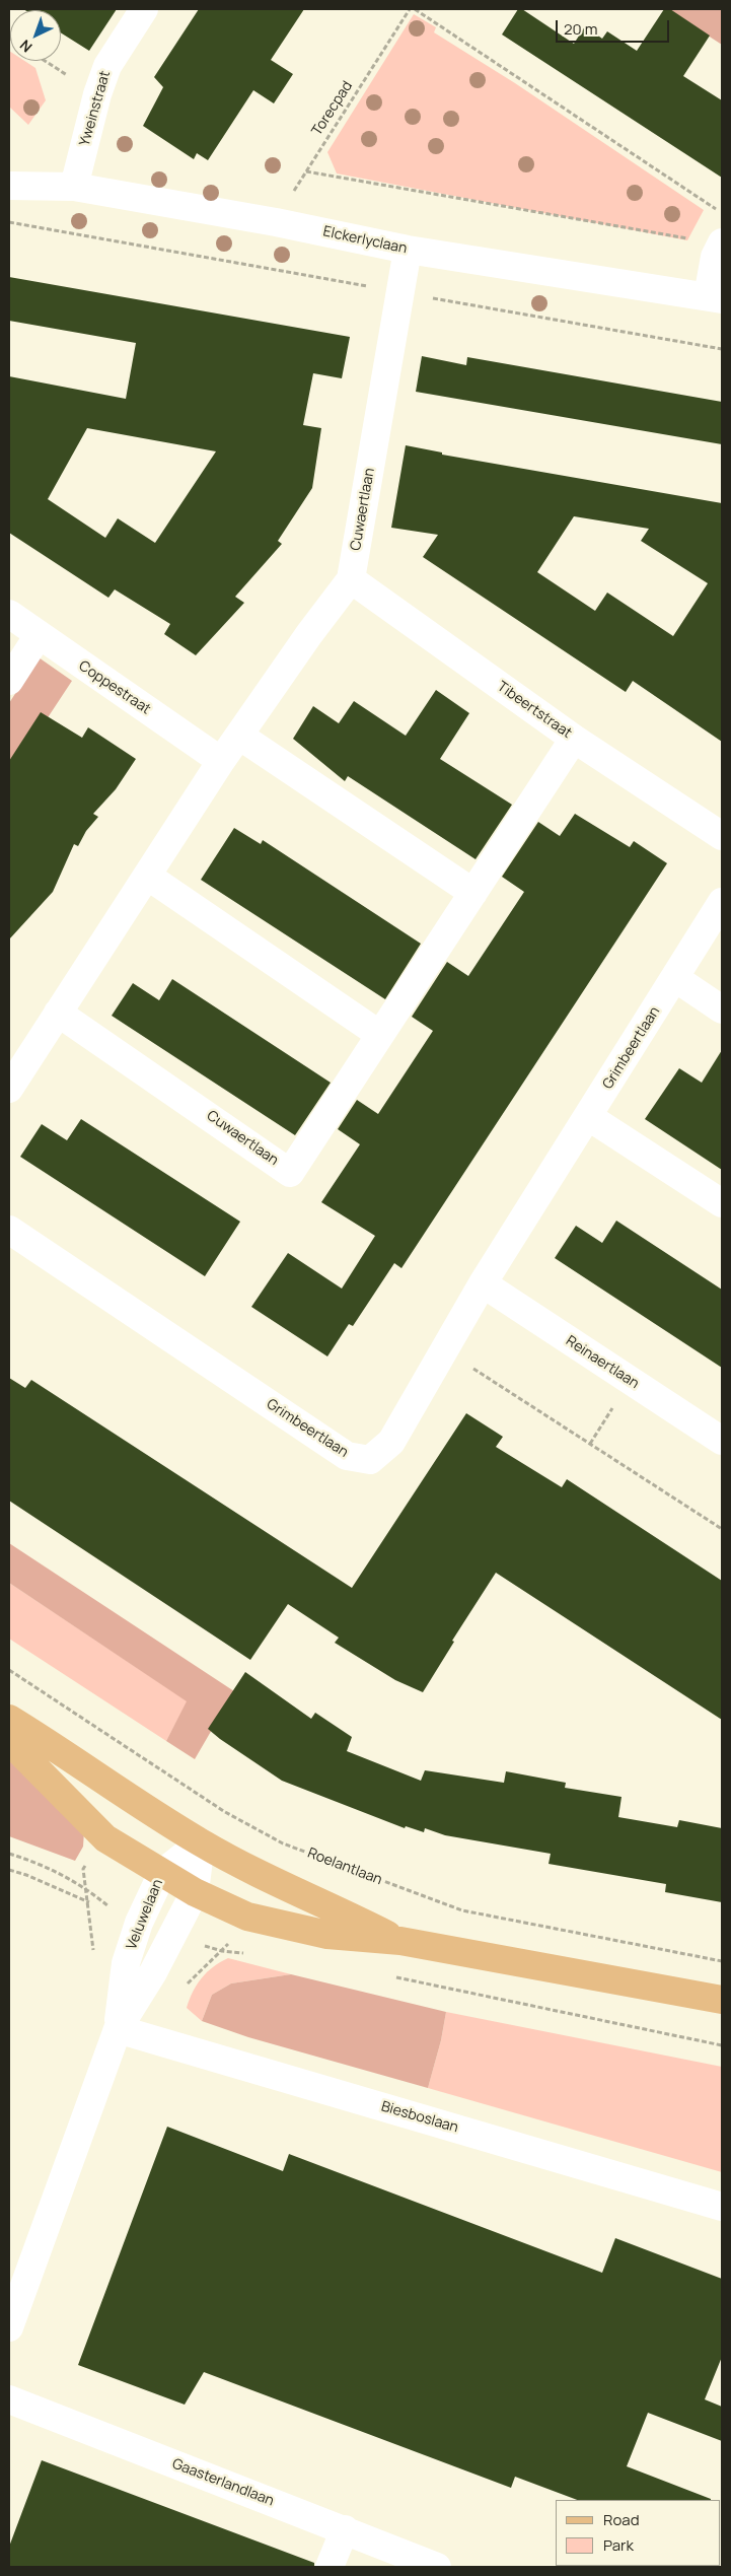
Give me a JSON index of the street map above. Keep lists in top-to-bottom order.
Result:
{
  "streets": {
    "street": [
      "Yweinstraat",
      "Elckerlyclaan",
      "Cuwaertlaan",
      "Coppestraat",
      "Tibeertstraat",
      "Grimbeertlaan",
      "Reinaertlaan",
      "Veluwelaan",
      "Biesboslaan",
      "Gaasterlandlaan"
    ],
    "path": ["Torecpad", "Roelantlaan"]
  },
  "crossings": [
    ["Yweinstraat", "Elckerlyclaan"],
    ["Torecpad", "Elckerlyclaan"],
    ["Elckerlyclaan", "Cuwaertlaan"],
    ["Cuwaertlaan", "Coppestraat"],
    ["Cuwaertlaan", "Tibeertstraat"],
    ["Grimbeertlaan", "Reinaertlaan"],
    ["Veluwelaan", "Biesboslaan"]
  ],
  "legend": ["Road", "Park"],
  "scale_bar": "20 m",
  "north": "bottom left"
}
